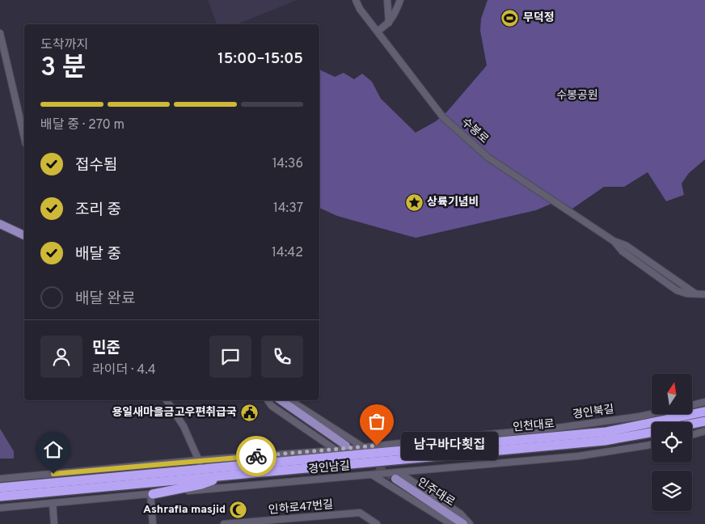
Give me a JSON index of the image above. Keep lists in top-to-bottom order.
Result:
{
  "streets": {
    "highway": ["인천대로"],
    "main road": ["인주대로"],
    "street": [
      "수봉로",
      "경인북길",
      "경인남길",
      "인하로47번길"
    ]
  },
  "crossings": [
    ["경인남길", "인주대로"]
  ],
  "parks": ["수봉공원"],
  "places": {
    "sports": ["무덕정"],
    "place": ["상륙기념비"],
    "public building": ["용일새마을금고우편취급국"],
    "other": ["남구바다횟집"],
    "mosque": ["Ashrafia masjid"]
  },
  "north": "top",
  "page": {
    "heading": ["3 분", "도착까지", "15:00–15:05"],
    "panel": ["민준", "라이더 · 4.4"],
    "bar": "배달 중 · 270 m",
    "list": [
      ["접수됨", "14:36"],
      ["조리 중", "14:37"],
      ["배달 중", "14:42"],
      "배달 완료"
    ],
    "bubble": "남구바다횟집"
  }
}
